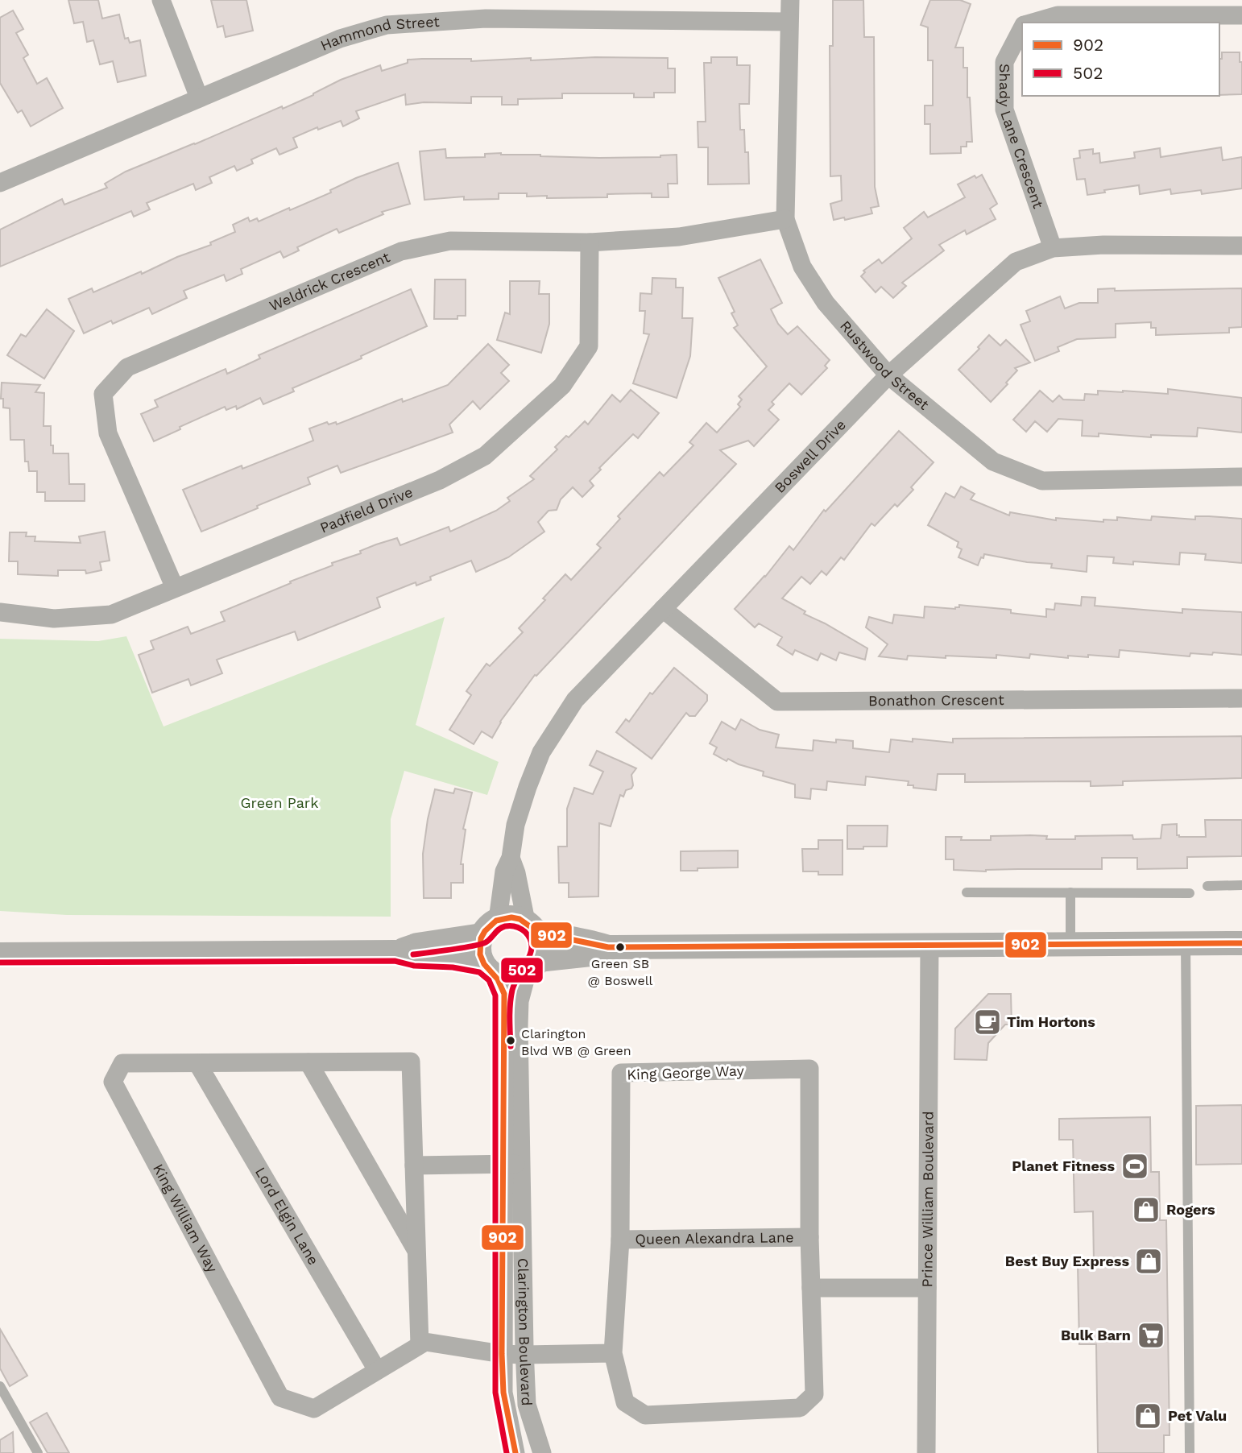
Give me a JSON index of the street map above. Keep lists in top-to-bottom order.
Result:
{
  "streets": {
    "street": [
      "Hammond Street",
      "Shady Lane Crescent",
      "Weldrick Crescent",
      "Rustwood Street",
      "Boswell Drive",
      "Padfield Drive",
      "Bonathon Crescent",
      "King George Way",
      "Prince William Boulevard",
      "Lord Elgin Lane",
      "King William Way",
      "Queen Alexandra Lane",
      "Clarington Boulevard"
    ]
  },
  "crossings": [
    ["Hammond Street", "Rustwood Street"],
    ["Shady Lane Crescent", "Boswell Drive"],
    ["Weldrick Crescent", "Rustwood Street"],
    ["Weldrick Crescent", "Padfield Drive"],
    ["Rustwood Street", "Boswell Drive"],
    ["Boswell Drive", "Bonathon Crescent"],
    ["Boswell Drive", "Clarington Boulevard"],
    ["King George Way", "Queen Alexandra Lane"],
    ["Lord Elgin Lane", "King William Way"]
  ],
  "parks": ["Green Park"],
  "places": {
    "other": ["Green SB @ Boswell", "Clarington Blvd WB @ Green"],
    "cafe": ["Tim Hortons"],
    "sports": ["Planet Fitness"],
    "shop": ["Rogers", "Best Buy Express", "Pet Valu"],
    "supermarket": ["Bulk Barn"]
  },
  "lines": ["transit line 902", "transit line 502"],
  "legend": ["902", "502"]
}
